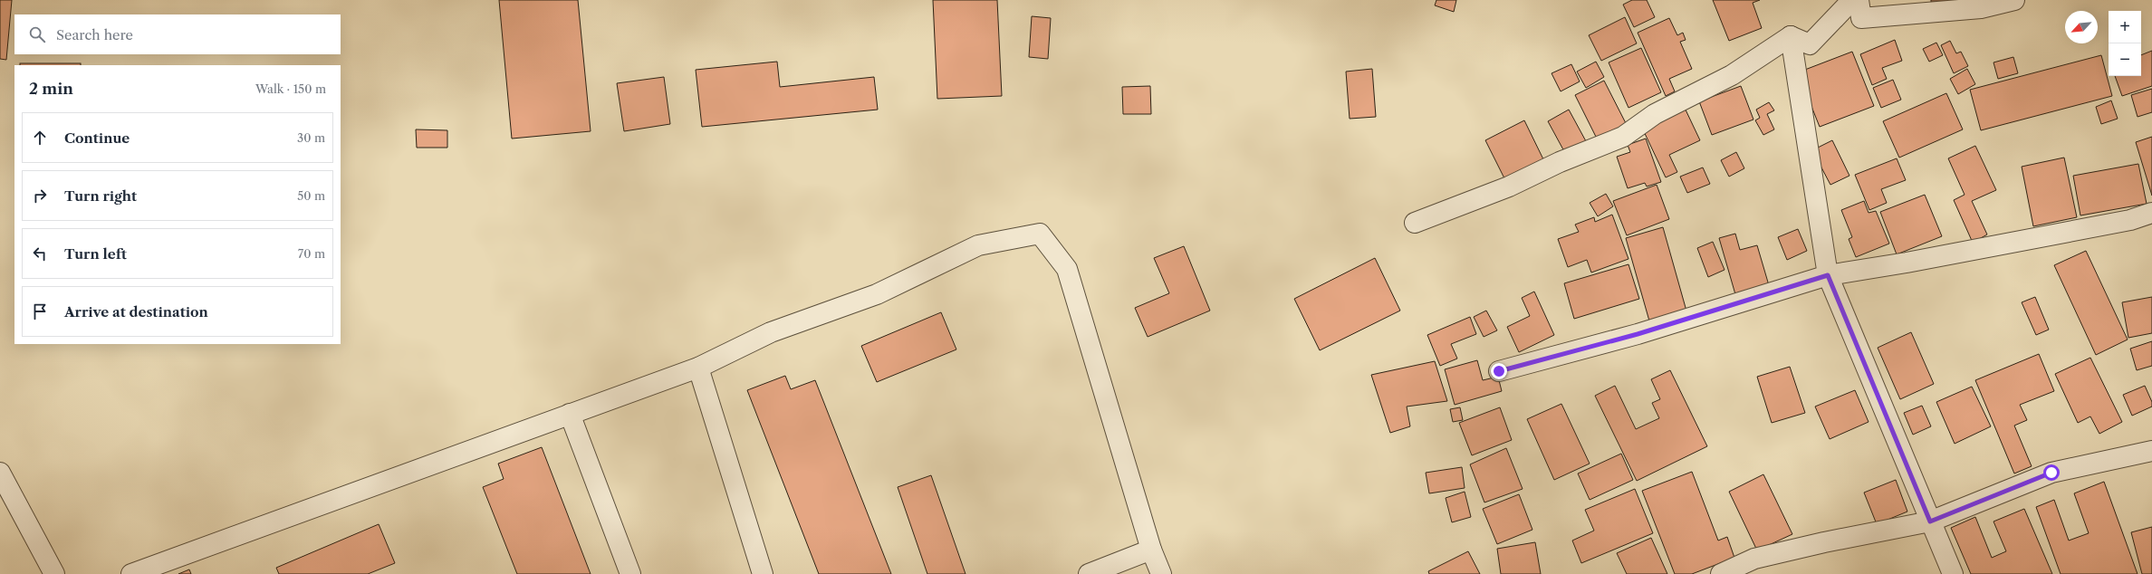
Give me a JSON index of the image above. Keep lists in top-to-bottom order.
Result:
{
  "north": "bottom left",
  "page": {
    "map_buttons": ["+", "−"],
    "search": "Search here",
    "heading": ["2 min", "Walk · 150 m"],
    "list": [
      ["Continue", "30 m"],
      ["Turn right", "50 m"],
      ["Turn left", "70 m"],
      "Arrive at destination"
    ]
  }
}
